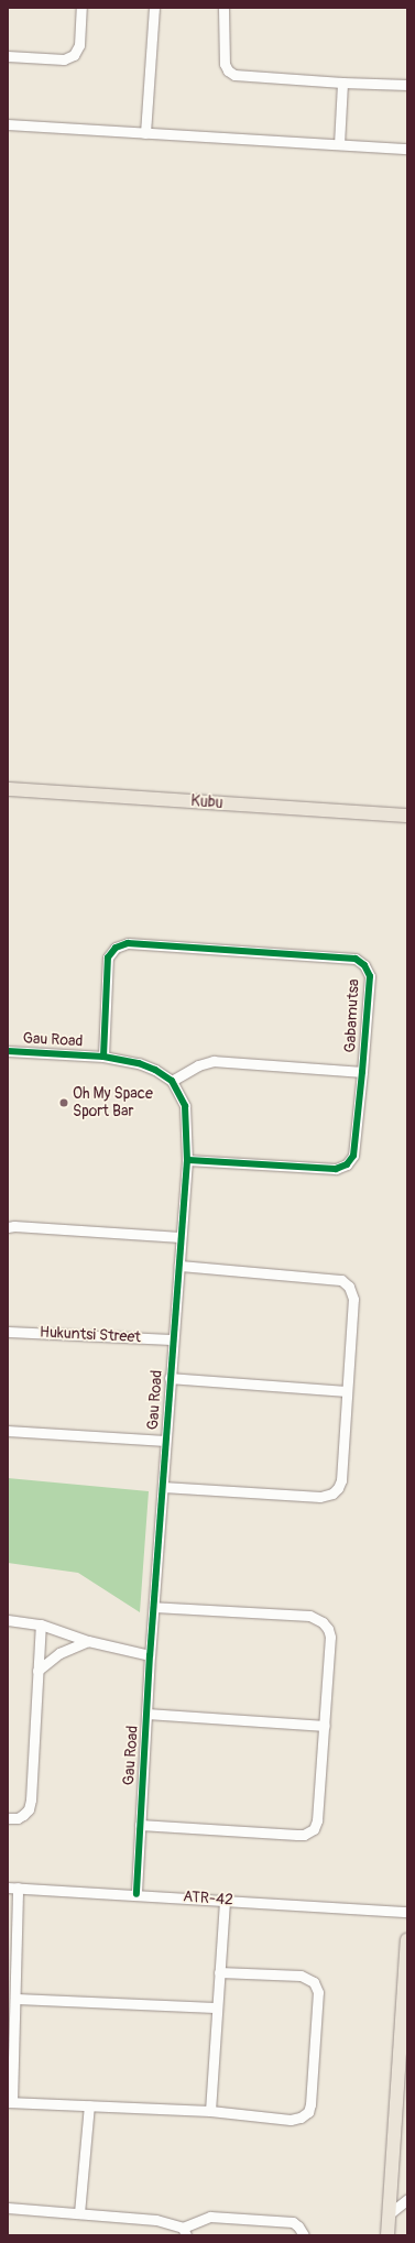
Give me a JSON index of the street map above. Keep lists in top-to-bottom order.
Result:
{
  "streets": {
    "main road": ["Kubu"],
    "street": [
      "Gabamutsa",
      "Gau Road",
      "Hukuntsi Street",
      "ATR-42"
    ]
  },
  "crossings": [
    ["Gabamutsa", "Gau Road"],
    ["Gau Road", "Hukuntsi Street"],
    ["Gau Road", "ATR-42"]
  ],
  "places": ["Oh My Space Sport Bar"]
}
